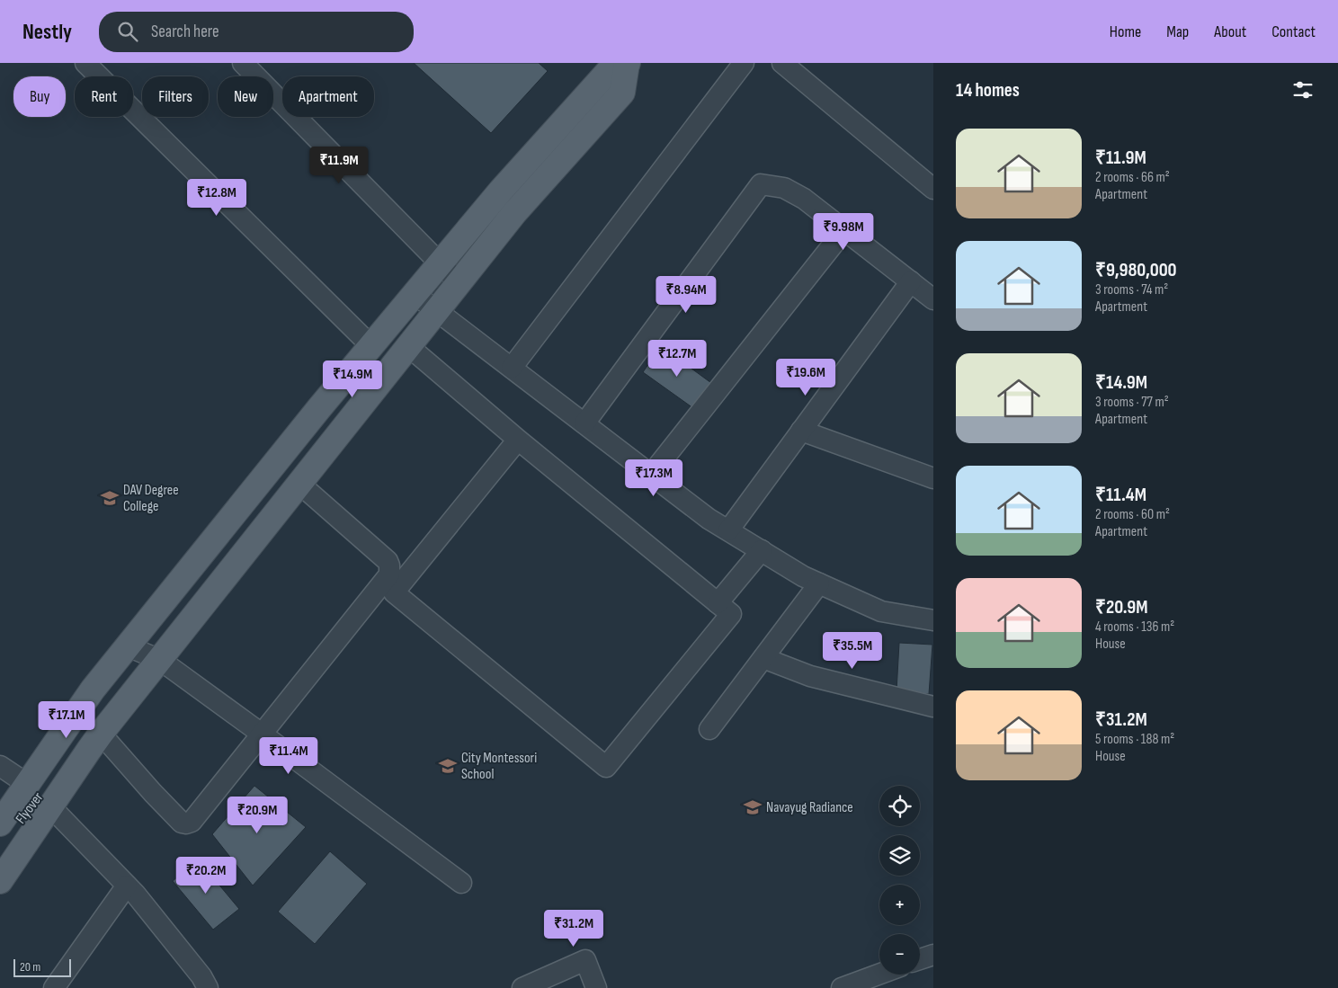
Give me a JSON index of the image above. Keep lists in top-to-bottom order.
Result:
{
  "streets": {
    "main road": ["Flyover"]
  },
  "places": {
    "school or university": ["DAV Degree College", "City Montessori School", "Navayug Radiance"]
  },
  "scale_bar": "20 m",
  "page": {
    "header": "Nestly",
    "search": "Search here",
    "nav": [
      "Home",
      "Map",
      "About",
      "Contact"
    ],
    "heading": "14 homes",
    "chip": [
      "Buy",
      "Rent",
      "Filters",
      "New",
      "Apartment"
    ],
    "list": [
      {
        "name": "₹11.9M",
        "note": "2 rooms · 66 m² · Apartment"
      },
      {
        "name": "₹9,980,000",
        "note": "3 rooms · 74 m² · Apartment"
      },
      {
        "name": "₹14.9M",
        "note": "3 rooms · 77 m² · Apartment"
      },
      {
        "name": "₹11.4M",
        "note": "2 rooms · 60 m² · Apartment"
      },
      {
        "name": "₹20.9M",
        "note": "4 rooms · 136 m² · House"
      },
      {
        "name": "₹31.2M",
        "note": "5 rooms · 188 m² · House"
      }
    ],
    "price": [
      "₹11.9M",
      "₹12.8M",
      "₹9.98M",
      "₹8.94M",
      "₹12.7M",
      "₹19.6M",
      "₹14.9M",
      "₹17.3M",
      "₹35.5M",
      "₹17.1M",
      "₹11.4M",
      "₹20.9M",
      "₹20.2M",
      "₹31.2M"
    ],
    "map_buttons": ["+", "−"],
    "scale": "20 m"
  }
}
